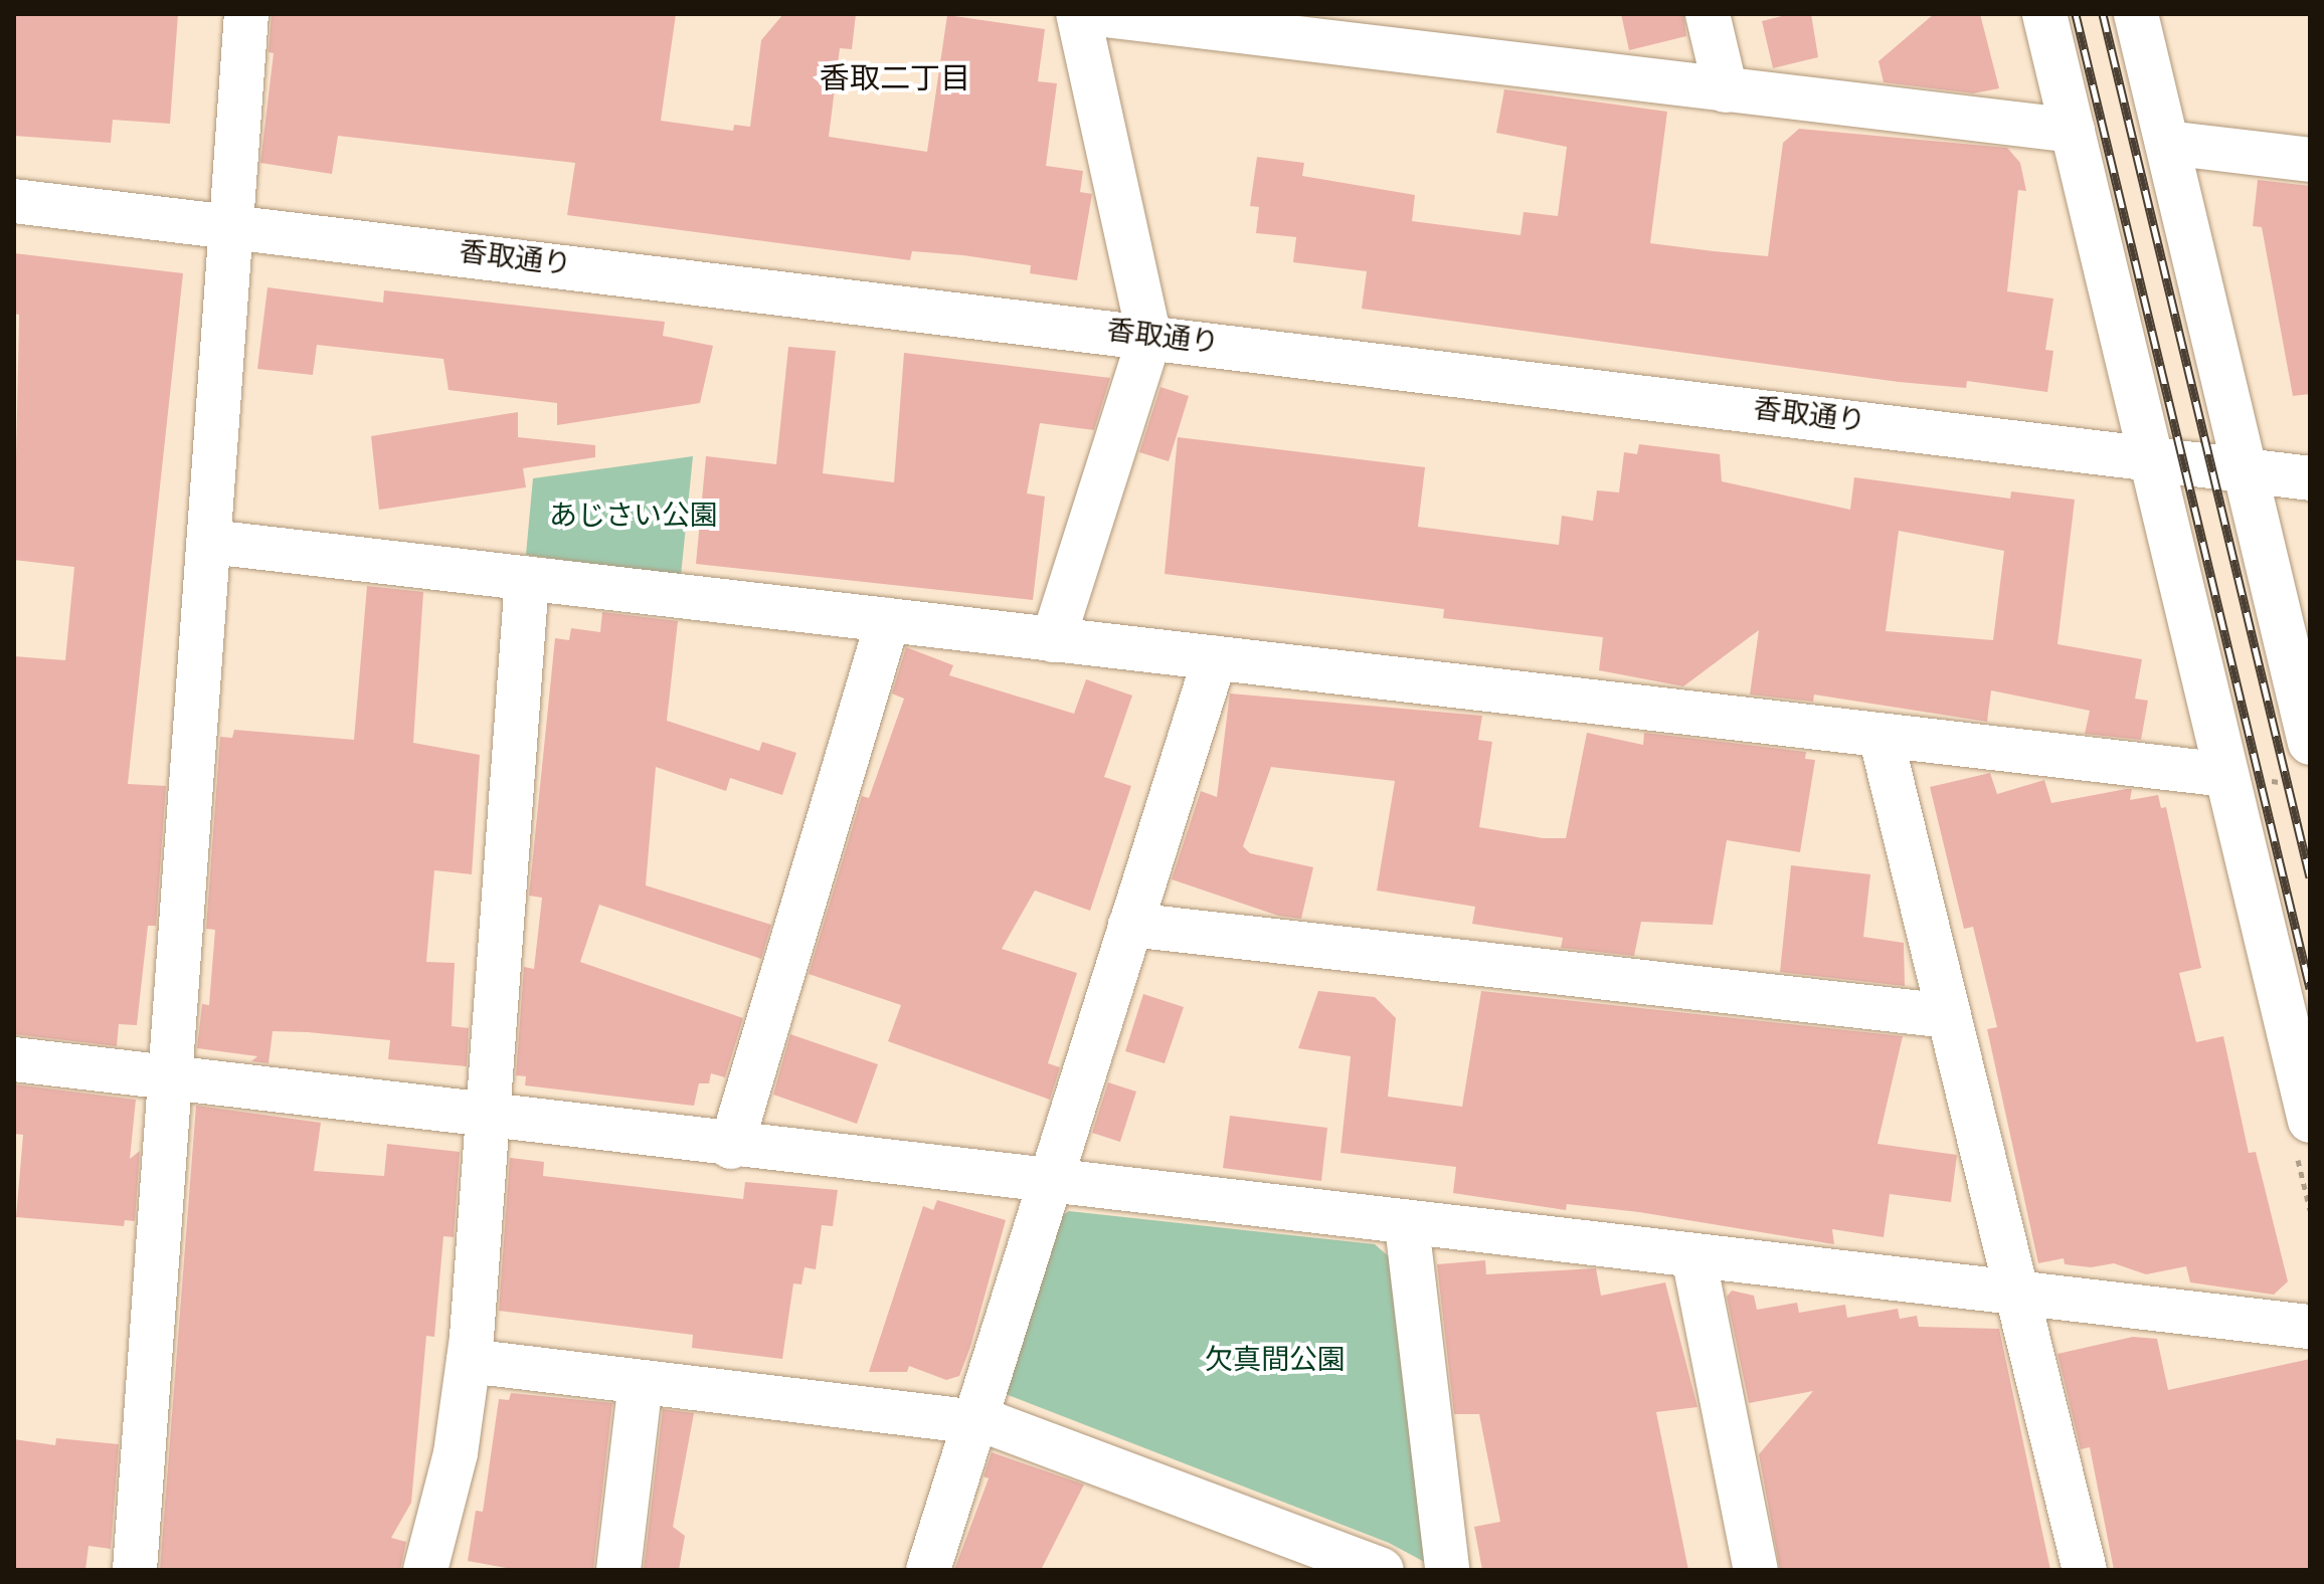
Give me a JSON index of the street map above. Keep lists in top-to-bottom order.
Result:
{
  "streets": {
    "street": ["香取通り"]
  },
  "districts": ["香取二丁目"],
  "parks": ["あじさい公園", "欠真間公園"]
}
